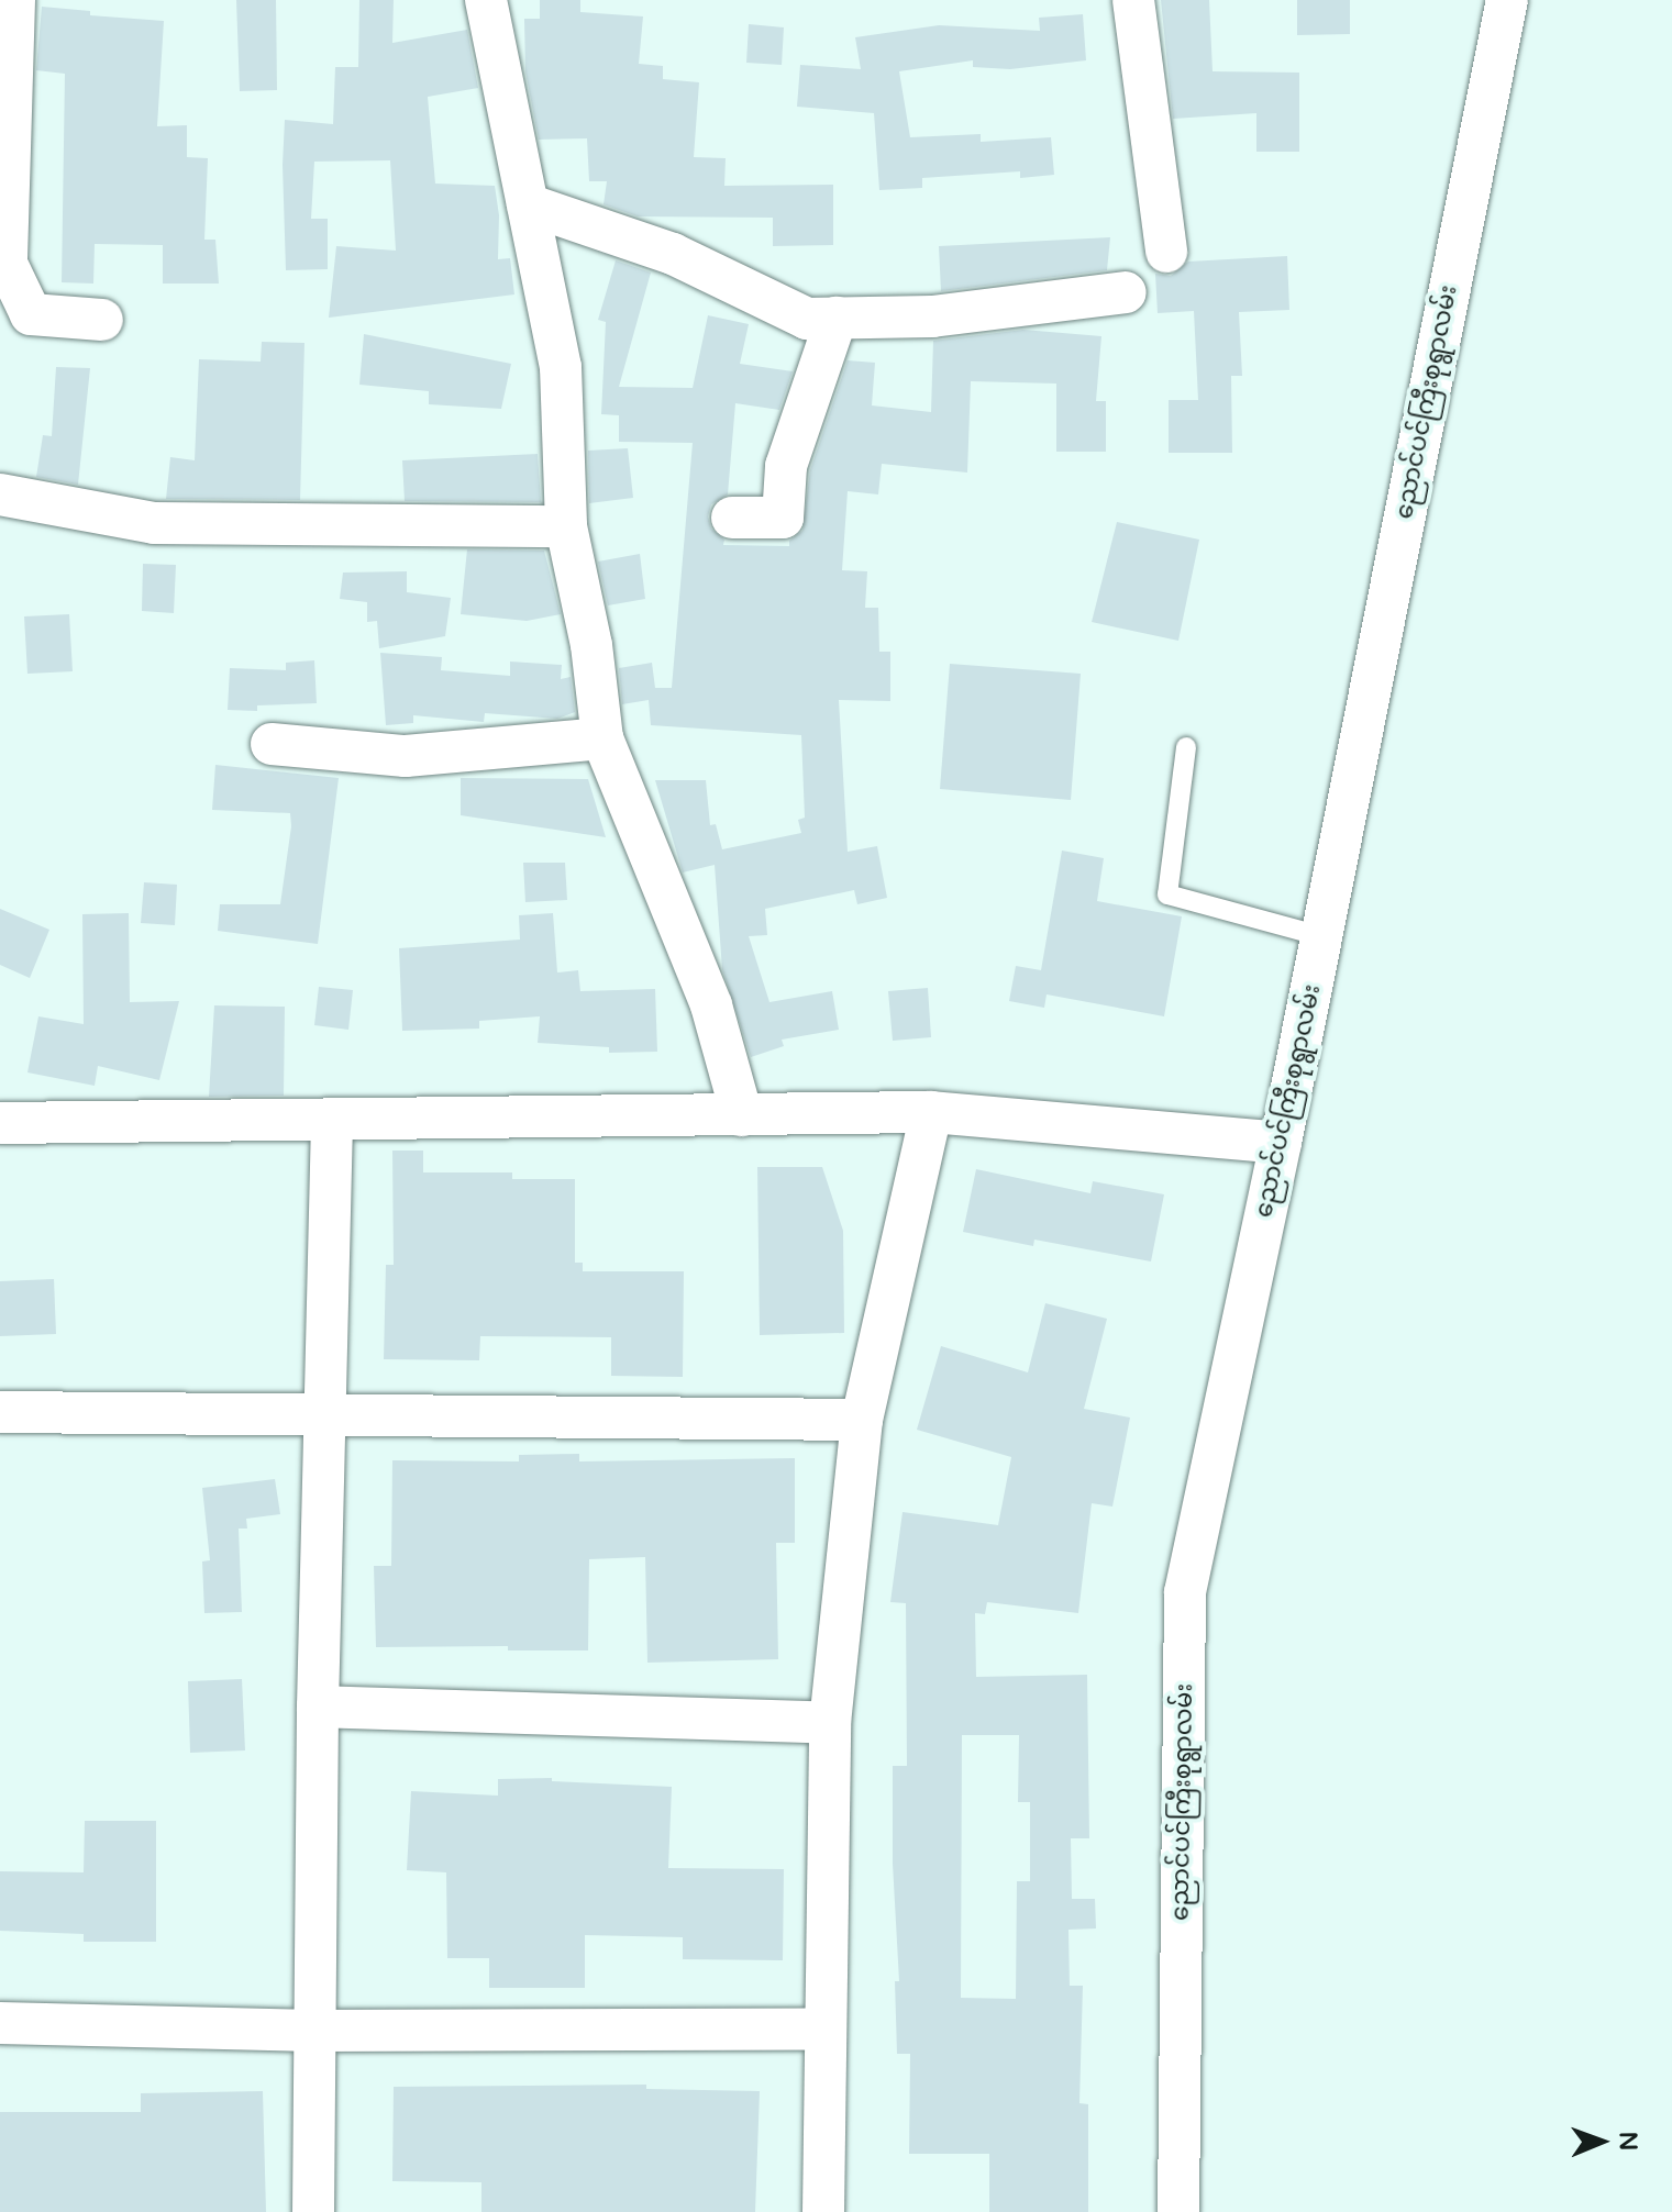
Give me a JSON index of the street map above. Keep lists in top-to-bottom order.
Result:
{
  "streets": {
    "street": ["ညောင်ပင်ကြီးစုရွာလမ်း"]
  },
  "north": "right"
}
